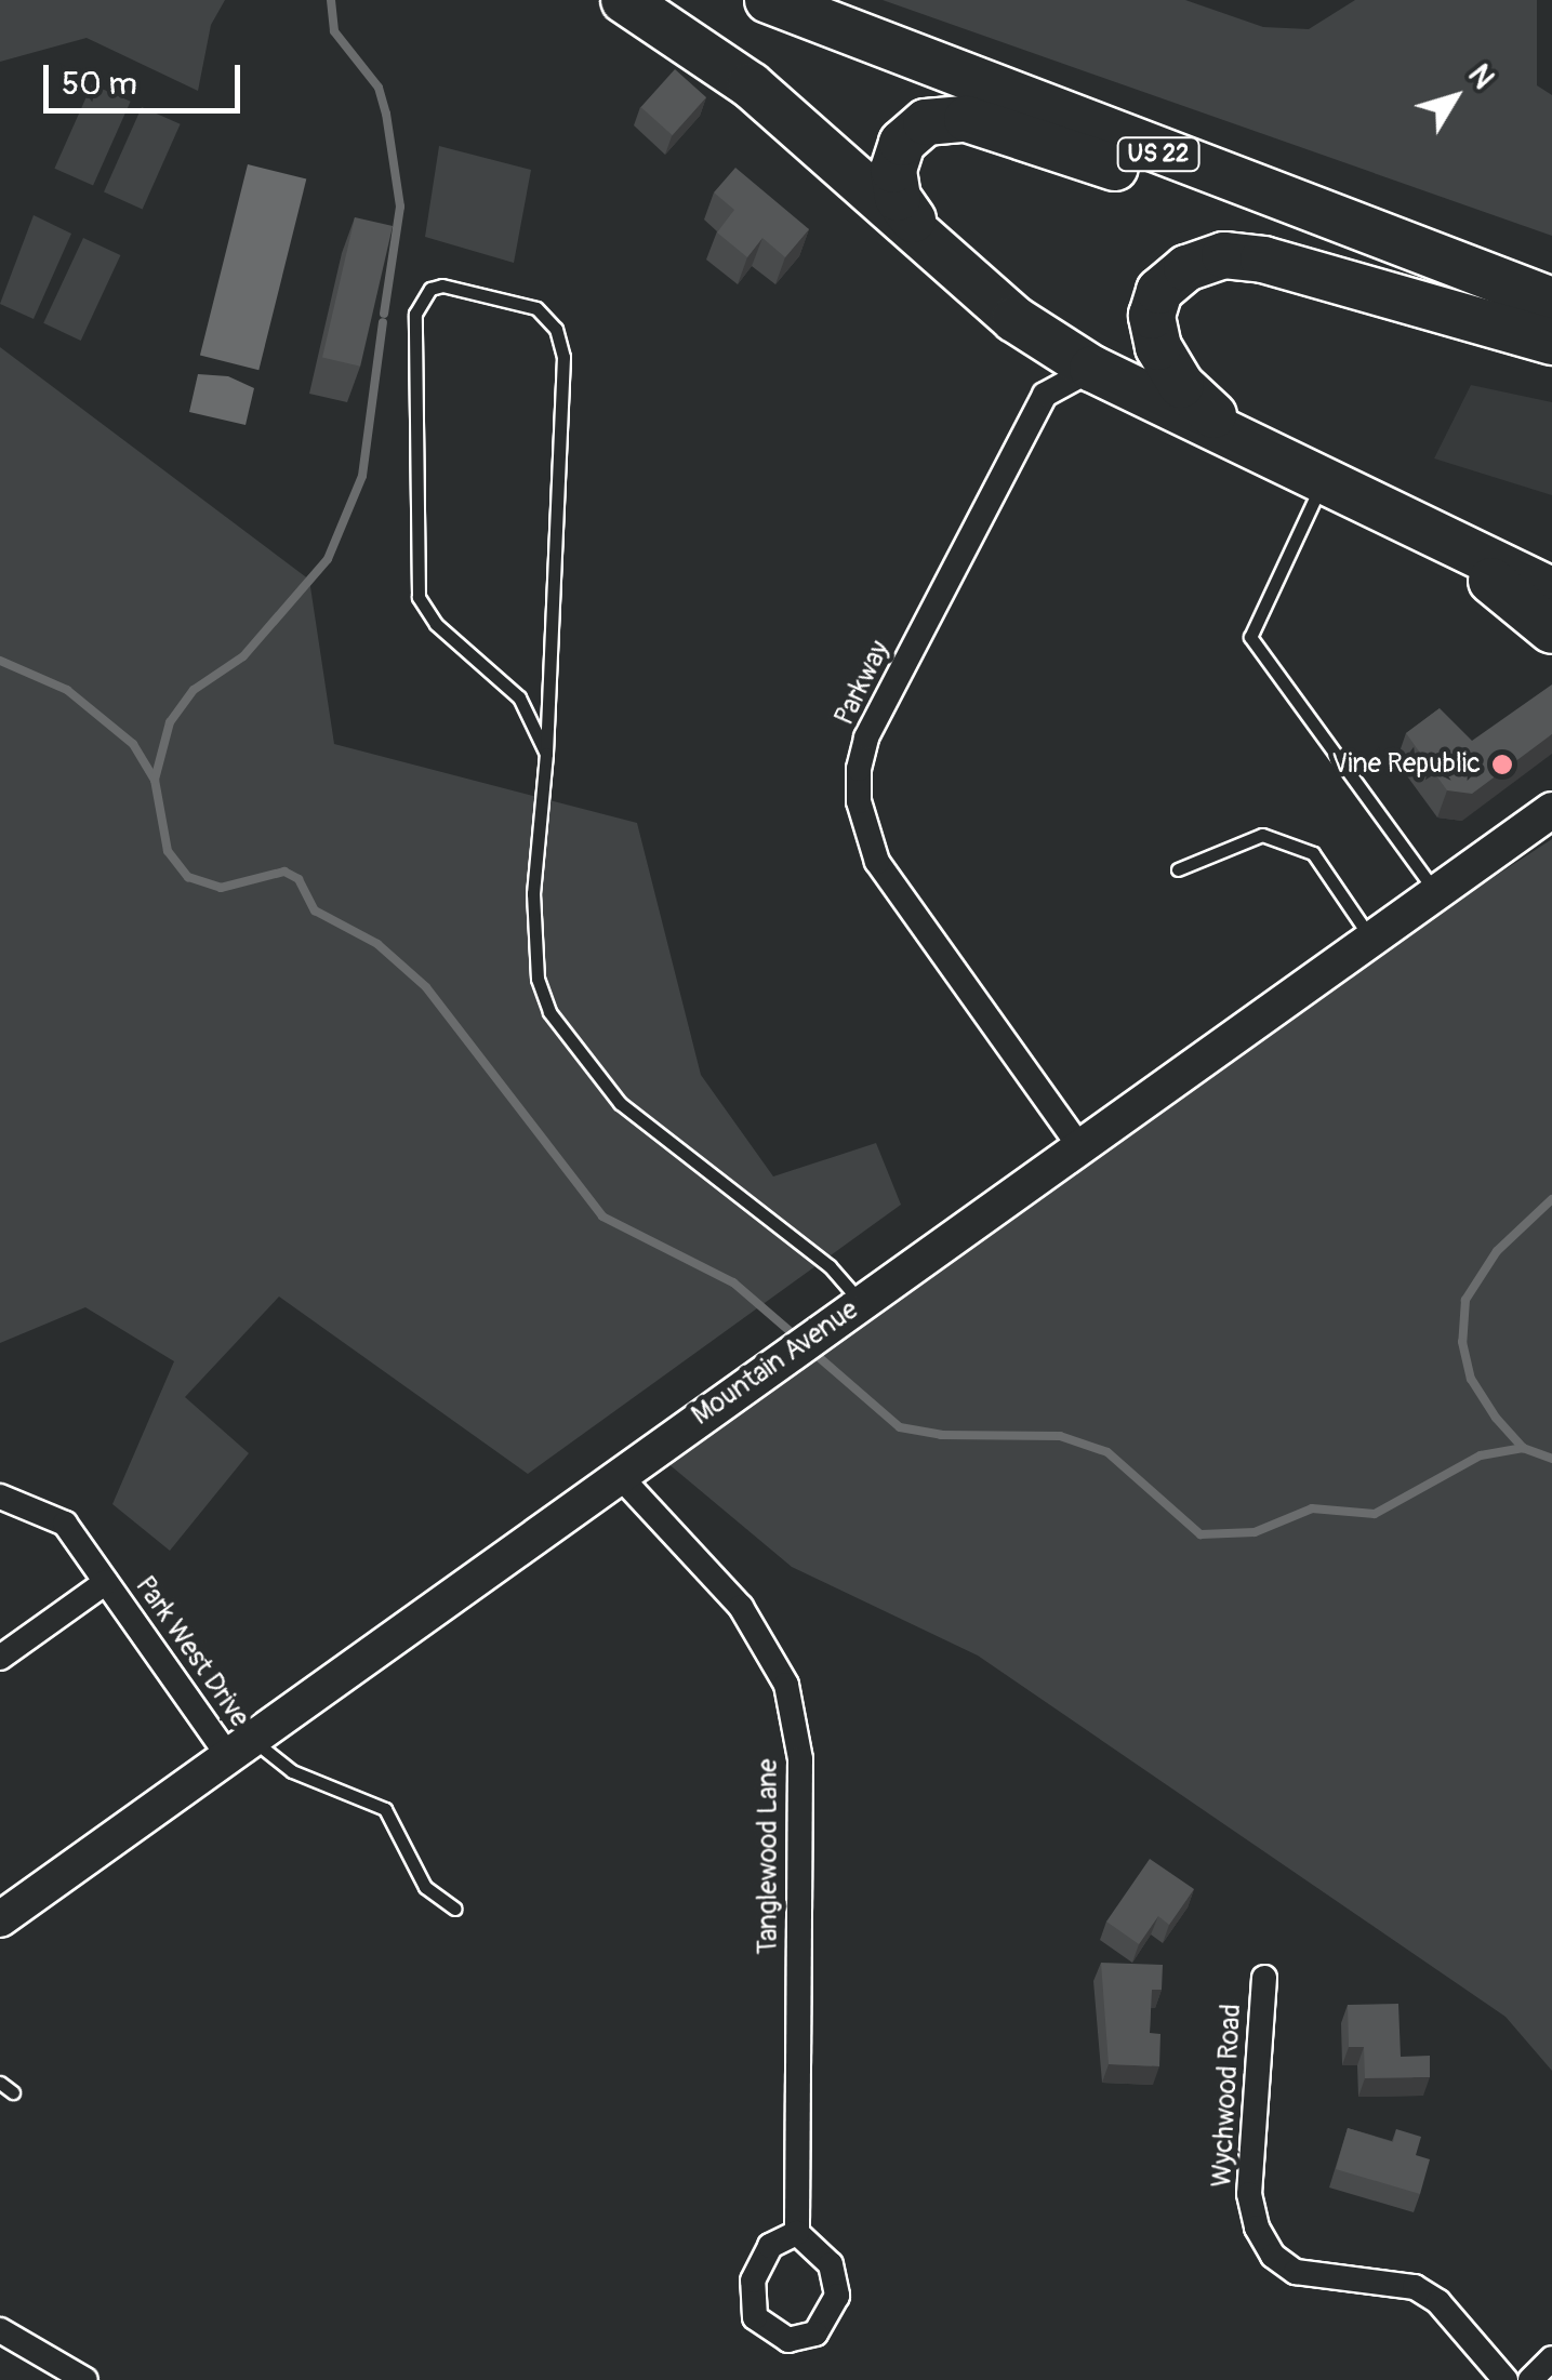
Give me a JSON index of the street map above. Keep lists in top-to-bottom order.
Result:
{
  "streets": {
    "highway": ["US 22"],
    "street": [
      "Parkway",
      "Mountain Avenue",
      "Park West Drive",
      "Tanglewood Lane",
      "Wychwood Road"
    ]
  },
  "crossings": [
    ["Parkway", "Mountain Avenue"],
    ["Mountain Avenue", "Park West Drive"],
    ["Mountain Avenue", "Tanglewood Lane"]
  ],
  "places": ["Vine Republic"],
  "scale_bar": "50 m",
  "north": "top right"
}
